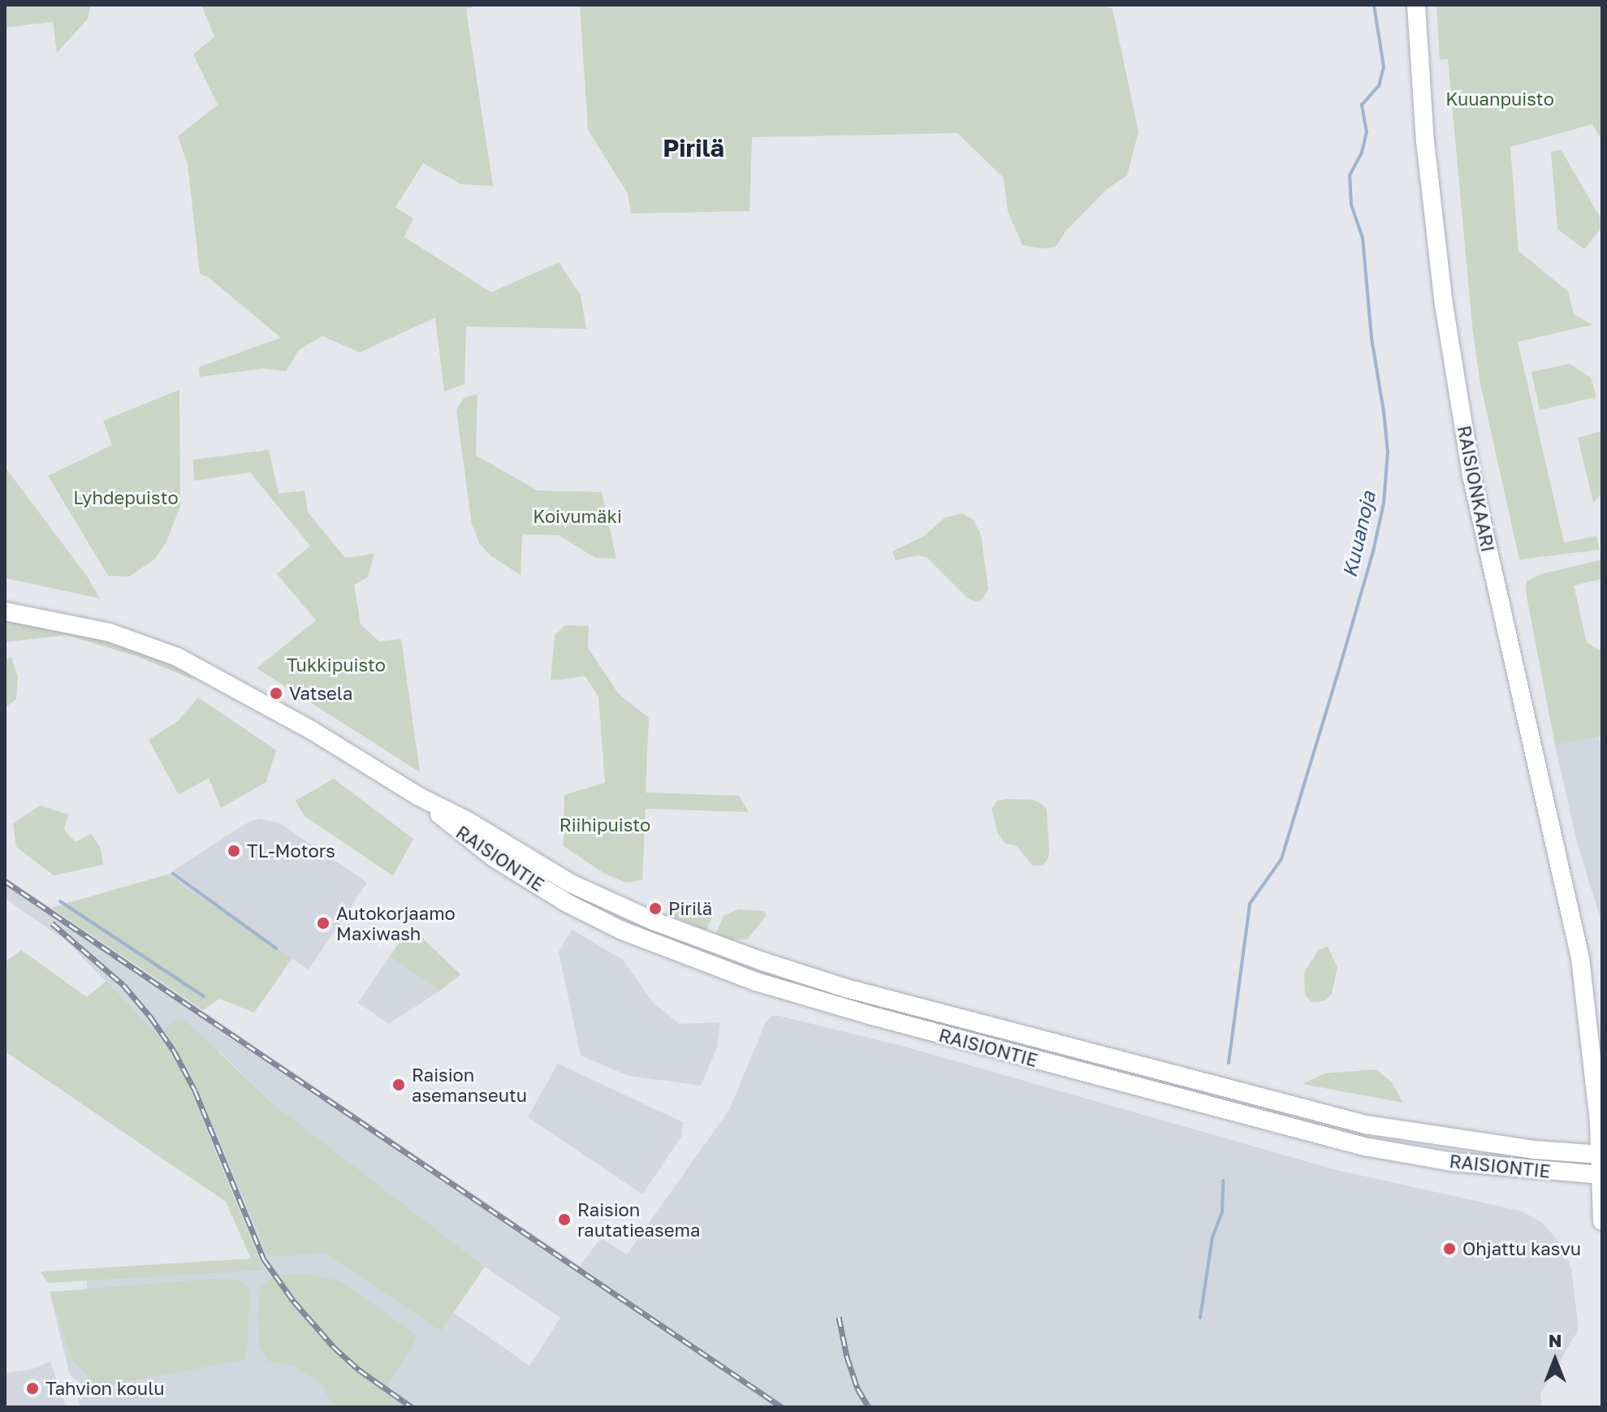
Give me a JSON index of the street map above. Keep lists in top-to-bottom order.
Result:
{
  "streets": {
    "main road": ["RAISIONKAARI", "RAISIONTIE"]
  },
  "crossings": [
    ["RAISIONKAARI", "RAISIONTIE"]
  ],
  "districts": ["Pirilä"],
  "water": ["Kuuanoja"],
  "parks": [
    "Kuuanpuisto",
    "Lyhdepuisto",
    "Koivumäki",
    "Tukkipuisto",
    "Riihipuisto"
  ],
  "places": [
    "Vatsela",
    "TL-Motors",
    "Pirilä",
    "Autokorjaamo Maxiwash",
    "Raision asemanseutu",
    "Raision rautatieasema",
    "Ohjattu kasvu",
    "Tahvion koulu"
  ],
  "north": "top"
}
